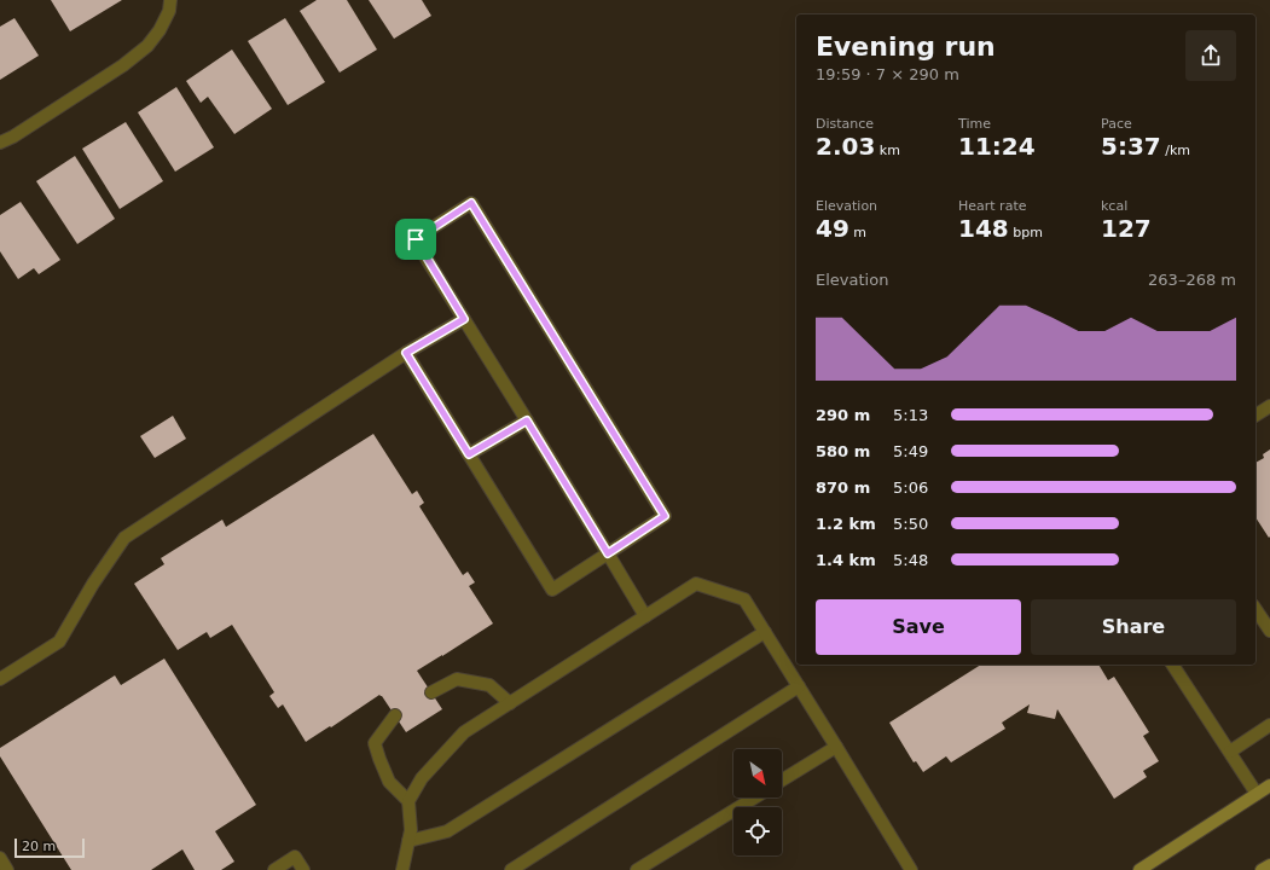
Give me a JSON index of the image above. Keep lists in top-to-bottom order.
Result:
{
  "scale_bar": "20 m",
  "north": "bottom right",
  "page": {
    "heading": ["Evening run", "19:59 · 7 × 290 m"],
    "stats": [
      ["Distance", "2.03 km"],
      ["Time", "11:24"],
      ["Pace", "5:37 /km"],
      ["Elevation", "49 m"],
      ["Heart rate", "148 bpm"],
      ["kcal", "127"]
    ],
    "chart": ["Elevation", "263–268 m"],
    "list": [
      {
        "name": "290 m",
        "note": "5:13"
      },
      {
        "name": "580 m",
        "note": "5:49"
      },
      {
        "name": "870 m",
        "note": "5:06"
      },
      {
        "name": "1.2 km",
        "note": "5:50"
      },
      {
        "name": "1.4 km",
        "note": "5:48"
      }
    ],
    "buttons": ["Save", "Share"],
    "scale": "20 m"
  }
}
